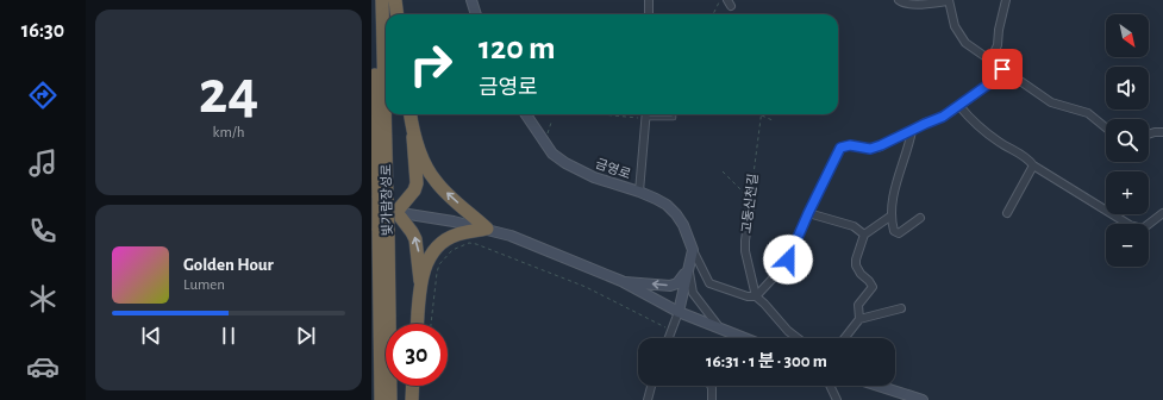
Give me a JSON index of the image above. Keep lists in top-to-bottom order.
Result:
{
  "streets": {
    "highway": ["빛가람장성로"],
    "street": ["금영로", "고동신천길"]
  },
  "crossings": [
    ["금영로", "고동신천길"]
  ],
  "north": "bottom right",
  "page": {
    "tabs": "16:30",
    "tile": ["24", "km/h"],
    "map_buttons": ["+", "−"],
    "turn": ["120 m", "금영로"],
    "song": ["Golden Hour", "Lumen"],
    "limit": "30",
    "trip": "16:31 · 1 분 · 300 m"
  }
}
